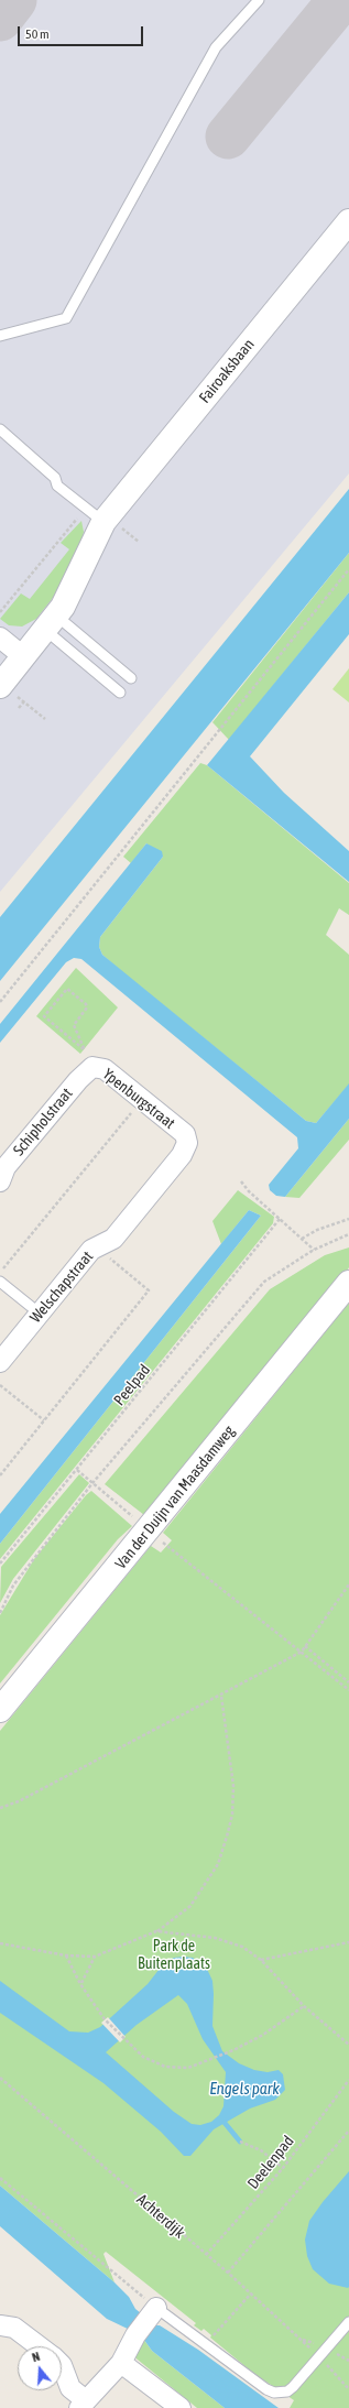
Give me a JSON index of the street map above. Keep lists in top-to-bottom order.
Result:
{
  "streets": {
    "main road": ["Fairoaksbaan", "Van der Duijn van Maasdamweg"],
    "street": ["Ypenburgstraat", "Schipholstraat", "Welschapstraat"],
    "path": ["Peelpad", "Deelenpad", "Achterdijk"]
  },
  "crossings": [
    ["Ypenburgstraat", "Schipholstraat"],
    ["Ypenburgstraat", "Welschapstraat"],
    ["Deelenpad", "Achterdijk"]
  ],
  "water": ["Engels park"],
  "parks": ["Park de Buitenplaats"],
  "scale_bar": "50 m",
  "north": "top"
}
